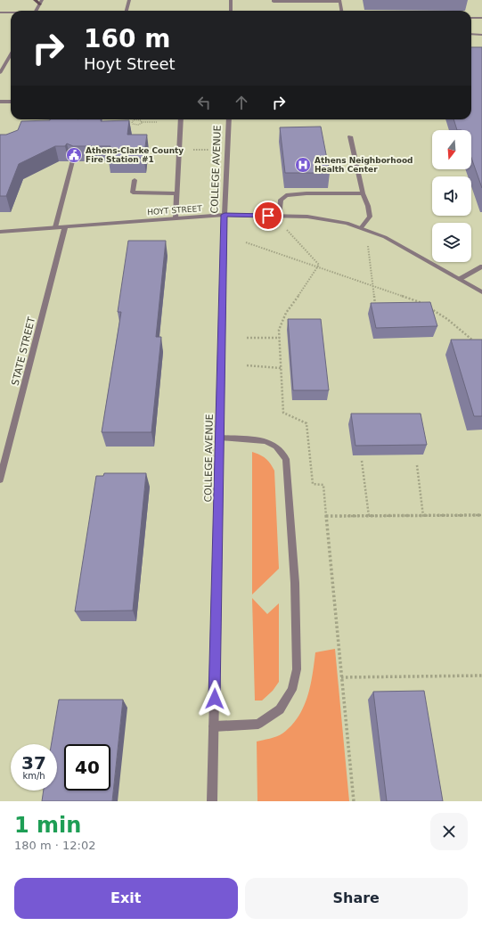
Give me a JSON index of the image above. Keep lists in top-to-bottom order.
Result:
{
  "streets": {
    "street": ["COLLEGE AVENUE", "HOYT STREET", "STATE STREET"]
  },
  "crossings": [
    ["COLLEGE AVENUE", "HOYT STREET"],
    ["HOYT STREET", "STATE STREET"]
  ],
  "places": {
    "public building": ["Athens-Clarke County Fire Station #1"],
    "hospital": ["Athens Neighborhood Health Center"]
  },
  "north": "bottom",
  "page": {
    "turn": ["160 m", "Hoyt Street"],
    "speed": "37 km/h",
    "limit": "40",
    "heading": ["1 min", "180 m · 12:02"],
    "buttons": ["Exit", "Share"]
  }
}
